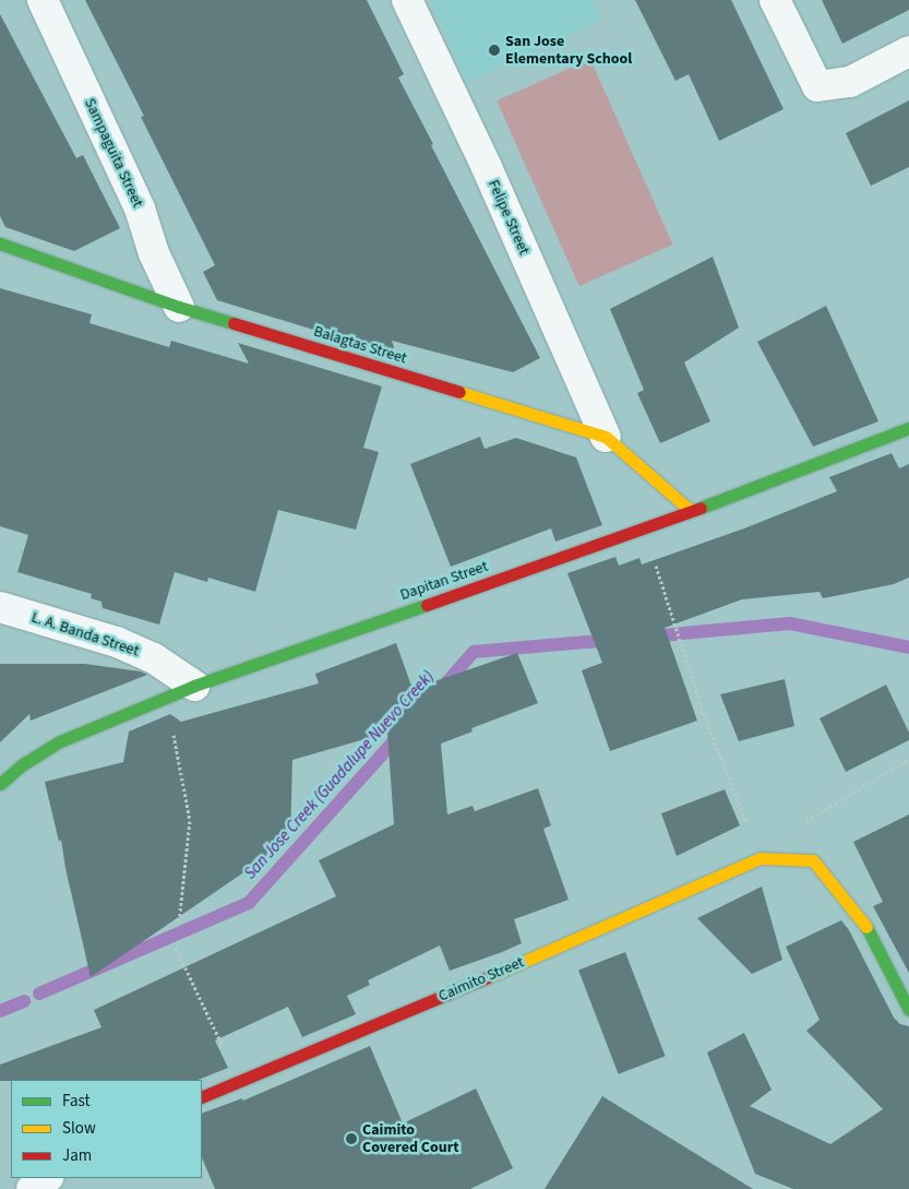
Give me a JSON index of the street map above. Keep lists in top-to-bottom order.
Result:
{
  "streets": {
    "street": [
      "Sampaguita Street",
      "Felipe Street",
      "Balagtas Street",
      "Dapitan Street",
      "L. A. Banda Street",
      "Caimito Street"
    ]
  },
  "crossings": [
    ["Sampaguita Street", "Balagtas Street"],
    ["Felipe Street", "Balagtas Street"],
    ["Balagtas Street", "Dapitan Street"],
    ["Dapitan Street", "L. A. Banda Street"]
  ],
  "water": ["San Jose Creek (Guadalupe Nuevo Creek)"],
  "places": ["San Jose Elementary School", "Caimito Covered Court"],
  "legend": ["Fast", "Slow", "Jam"]
}
